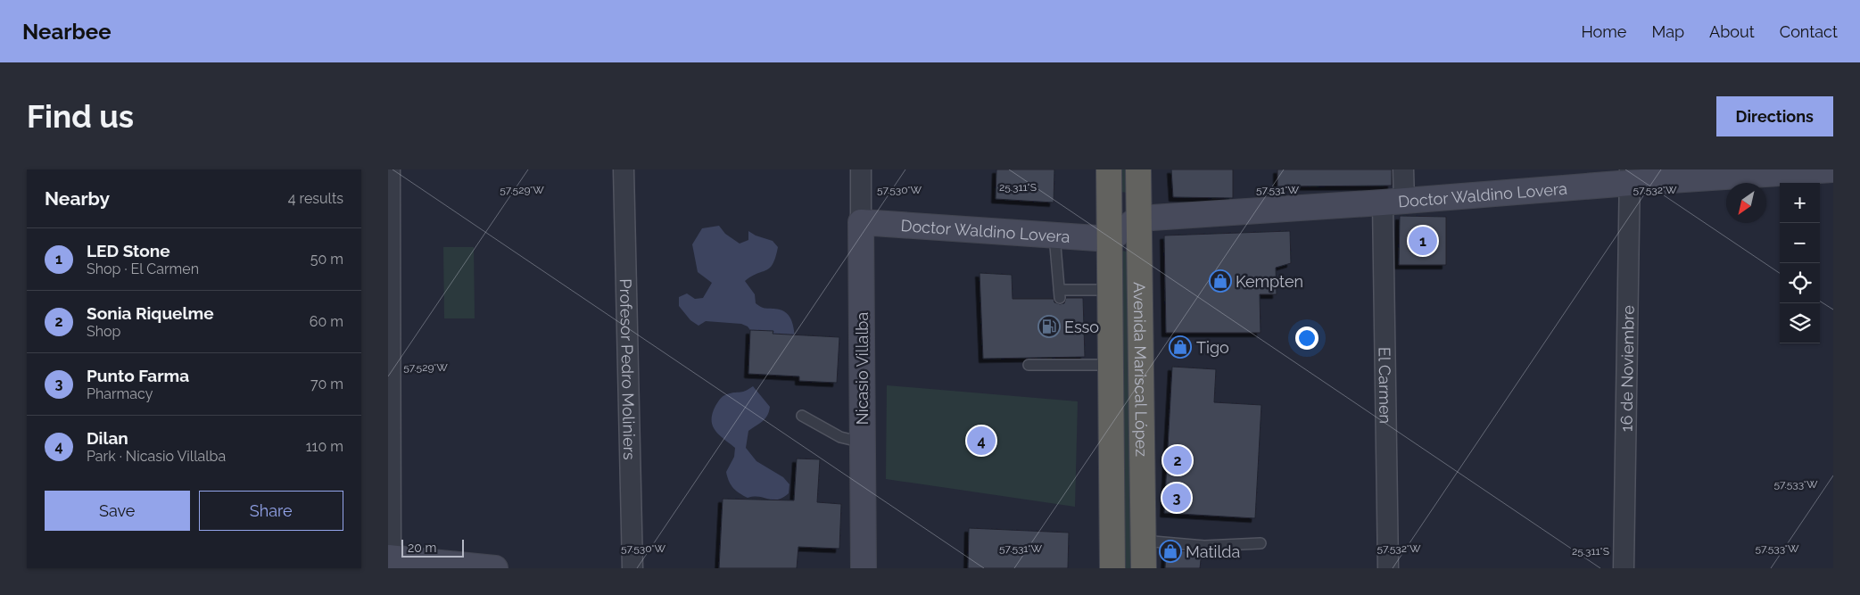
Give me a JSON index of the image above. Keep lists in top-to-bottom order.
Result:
{
  "streets": {
    "highway": ["Avenida Mariscal López"],
    "main road": ["Doctor Waldino Lovera", "Nicasio Villalba"],
    "street": ["Profesor Pedro Moliniers", "16 de Noviembre", "El Carmen"]
  },
  "crossings": [
    ["Doctor Waldino Lovera", "Nicasio Villalba"],
    ["Doctor Waldino Lovera", "16 de Noviembre"],
    ["Doctor Waldino Lovera", "Avenida Mariscal López"],
    ["Doctor Waldino Lovera", "El Carmen"]
  ],
  "places": {
    "shop": ["Kempten", "Tigo", "Matilda"],
    "fuel station": ["Esso"]
  },
  "scale_bar": "20 m",
  "north": "bottom left",
  "page": {
    "header": "Nearbee",
    "nav": [
      "Home",
      "Map",
      "About",
      "Contact"
    ],
    "buttons": [
      "Directions",
      ["Save", "Share"]
    ],
    "title": "Find us",
    "heading": ["Nearby", "4 results"],
    "map_buttons": ["+", "−"],
    "pins": [
      "1",
      "4",
      "2",
      "3"
    ],
    "list": [
      {
        "mark": "1",
        "name": "LED Stone",
        "note": "Shop · El Carmen",
        "value": "50 m"
      },
      {
        "mark": "2",
        "name": "Sonia Riquelme",
        "note": "Shop",
        "value": "60 m"
      },
      {
        "mark": "3",
        "name": "Punto Farma",
        "note": "Pharmacy",
        "value": "70 m"
      },
      {
        "mark": "4",
        "name": "Dilan",
        "note": "Park · Nicasio Villalba",
        "value": "110 m"
      }
    ],
    "scale": "20 m"
  },
  "coordinates": [
    "25.311°S",
    "57.529°W",
    "57.530°W",
    "57.531°W",
    "57.532°W",
    "57.533°W"
  ]
}
